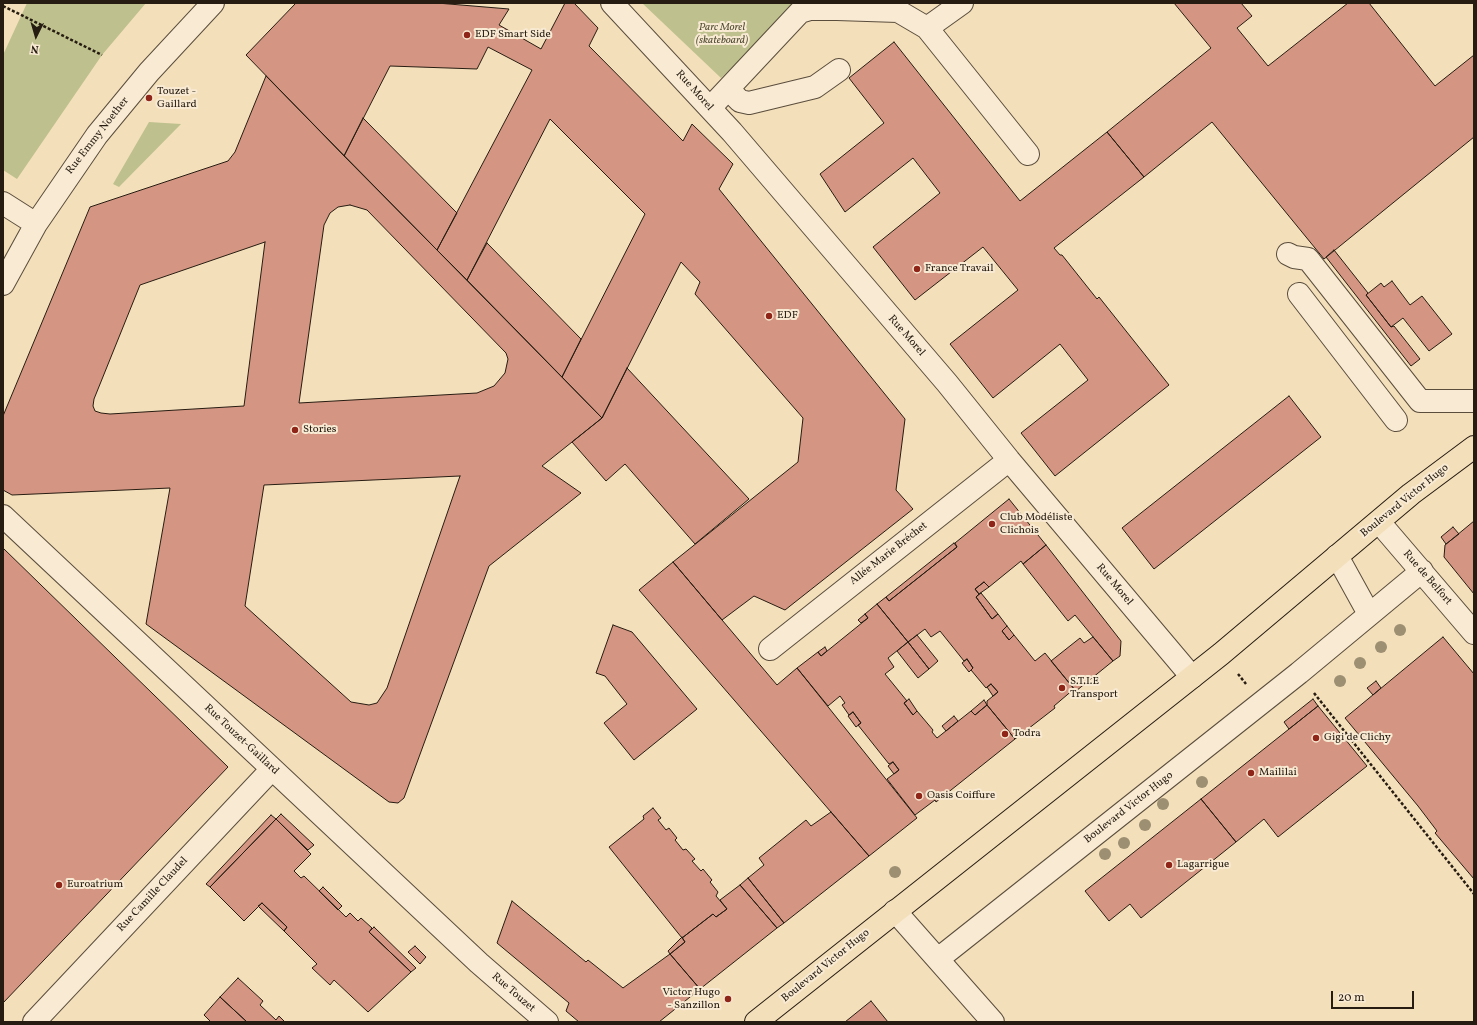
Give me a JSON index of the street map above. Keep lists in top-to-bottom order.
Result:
{
  "streets": {
    "main road": ["Boulevard Victor Hugo"],
    "street": [
      "Rue Morel",
      "Rue Emmy Noether",
      "Allée Marie Bréchet",
      "Rue de Belfort",
      "Rue Touzet-Gaillard",
      "Rue Camille Claudel",
      "Rue Touzet"
    ]
  },
  "crossings": [
    ["Rue Morel", "Boulevard Victor Hugo"],
    ["Rue Morel", "Allée Marie Bréchet"],
    ["Boulevard Victor Hugo", "Rue de Belfort"],
    ["Rue Touzet-Gaillard", "Rue Camille Claudel"],
    ["Rue Touzet-Gaillard", "Rue Touzet"]
  ],
  "parks": ["Parc Morel (skateboard)"],
  "places": [
    "EDF Smart Side",
    "Touzet - Gaillard",
    "France Travail",
    "EDF",
    "Stories",
    "Club Modéliste Clichois",
    "S.T.I.E Transport",
    "Todra",
    "Gigi de Clichy",
    "Maililai",
    "Oasis Coiffure",
    "Lagarrigue",
    "Euroatrium",
    "Victor Hugo - Sanzillon"
  ],
  "scale_bar": "20 m",
  "north": "bottom"
}
